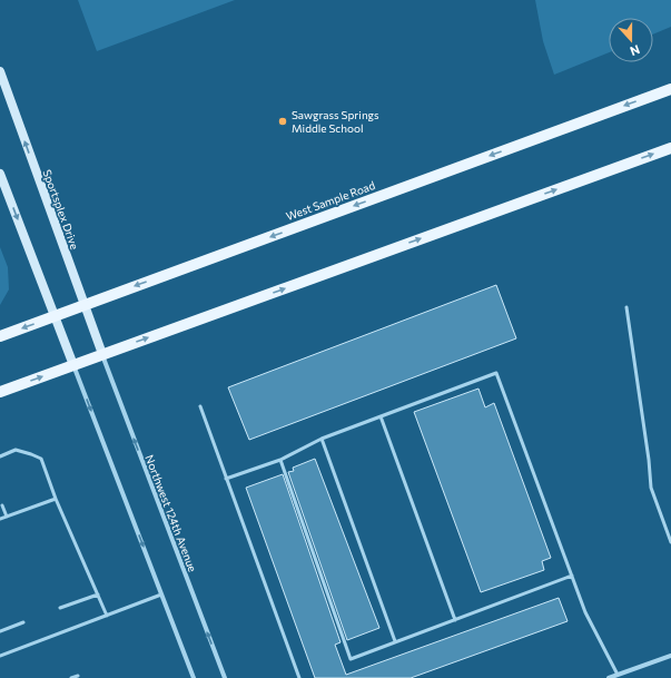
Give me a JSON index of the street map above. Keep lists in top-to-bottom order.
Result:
{
  "streets": {
    "main road": ["West Sample Road"],
    "street": ["Sportsplex Drive", "Northwest 124th Avenue"]
  },
  "crossings": [
    ["West Sample Road", "Sportsplex Drive"],
    ["Sportsplex Drive", "Northwest 124th Avenue"]
  ],
  "places": ["Sawgrass Springs Middle School"],
  "north": "bottom"
}
